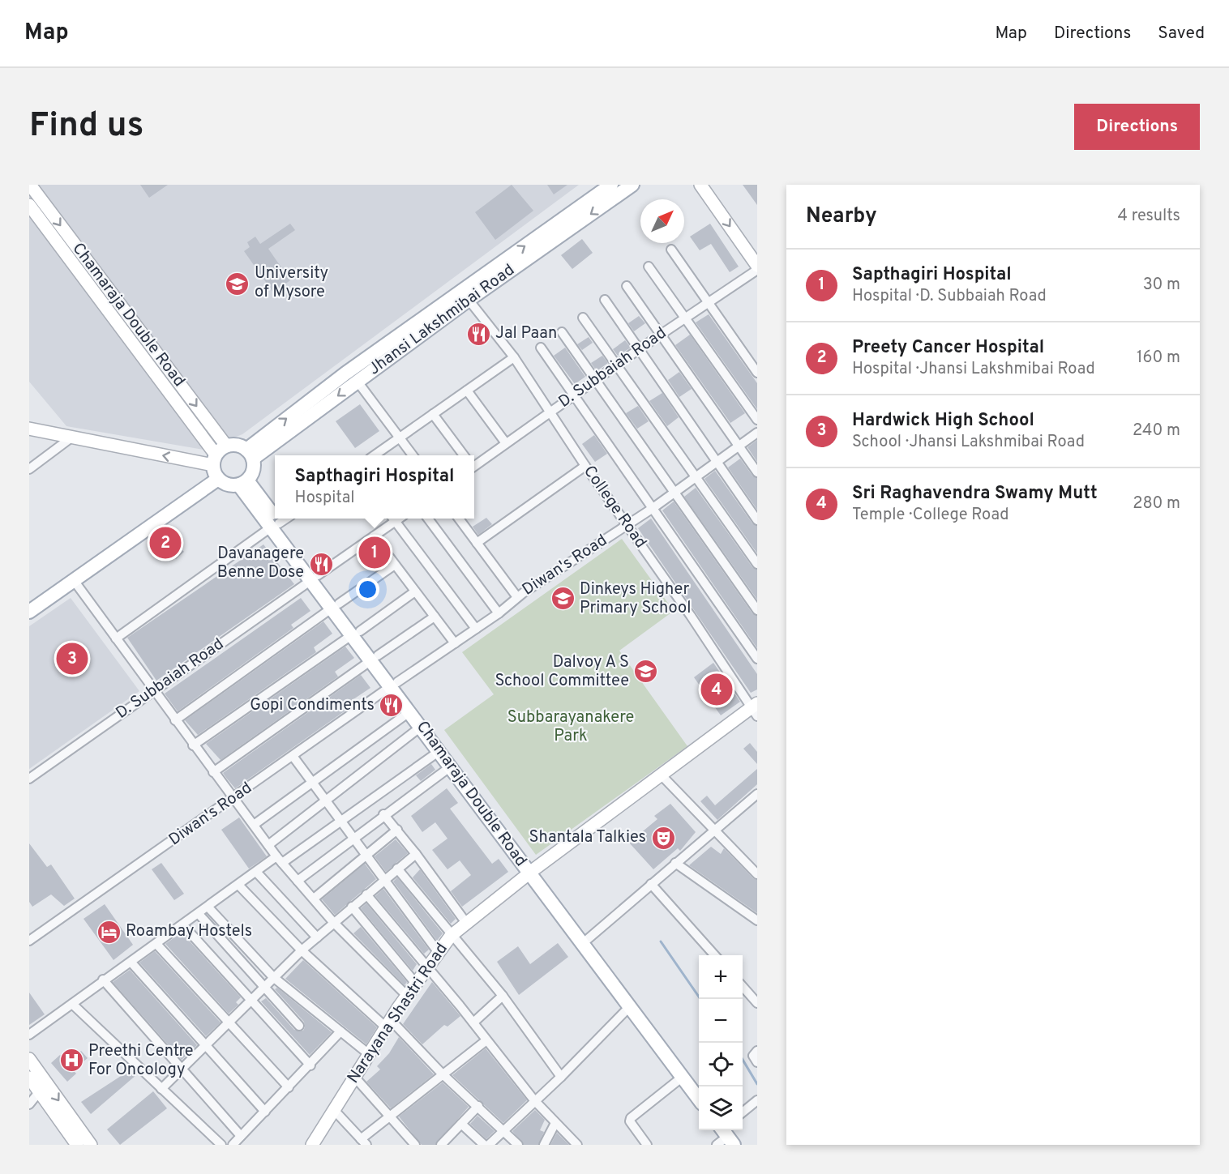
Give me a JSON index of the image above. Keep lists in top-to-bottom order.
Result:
{
  "streets": {
    "main road": ["Chamaraja Double Road", "Jhansi Lakshmibai Road", "Narayana Shastri Road"],
    "street": ["D. Subbaiah Road", "College Road", "Diwan's Road"]
  },
  "crossings": [
    ["Chamaraja Double Road", "Jhansi Lakshmibai Road"],
    ["Chamaraja Double Road", "D. Subbaiah Road"],
    ["Chamaraja Double Road", "Diwan's Road"],
    ["Chamaraja Double Road", "Narayana Shastri Road"],
    ["Jhansi Lakshmibai Road", "College Road"],
    ["D. Subbaiah Road", "College Road"],
    ["College Road", "Diwan's Road"],
    ["College Road", "Narayana Shastri Road"]
  ],
  "parks": ["Subbarayanakere Park"],
  "places": {
    "school or university": ["University of Mysore", "Dinkeys Higher Primary School", "Dalvoy A S School Committee"],
    "restaurant": ["Jal Paan", "Davanagere Benne Dose", "Gopi Condiments"],
    "theatre": ["Shantala Talkies"],
    "hotel": ["Roambay Hostels"],
    "hospital": ["Preethi Centre For Oncology"]
  },
  "north": "top right",
  "page": {
    "header": "Map",
    "nav": ["Map", "Directions", "Saved"],
    "buttons": "Directions",
    "title": "Find us",
    "heading": ["Nearby", "4 results"],
    "list": [
      {
        "mark": "1",
        "name": "Sapthagiri Hospital",
        "note": "Hospital · D. Subbaiah Road",
        "value": "30 m"
      },
      {
        "mark": "2",
        "name": "Preety Cancer Hospital",
        "note": "Hospital · Jhansi Lakshmibai Road",
        "value": "160 m"
      },
      {
        "mark": "3",
        "name": "Hardwick High School",
        "note": "School · Jhansi Lakshmibai Road",
        "value": "240 m"
      },
      {
        "mark": "4",
        "name": "Sri Raghavendra Swamy Mutt",
        "note": "Temple · College Road",
        "value": "280 m"
      }
    ],
    "popup": ["Sapthagiri Hospital", "Hospital"],
    "pins": [
      "2",
      "1",
      "3",
      "4"
    ],
    "map_buttons": ["+", "−"]
  }
}
